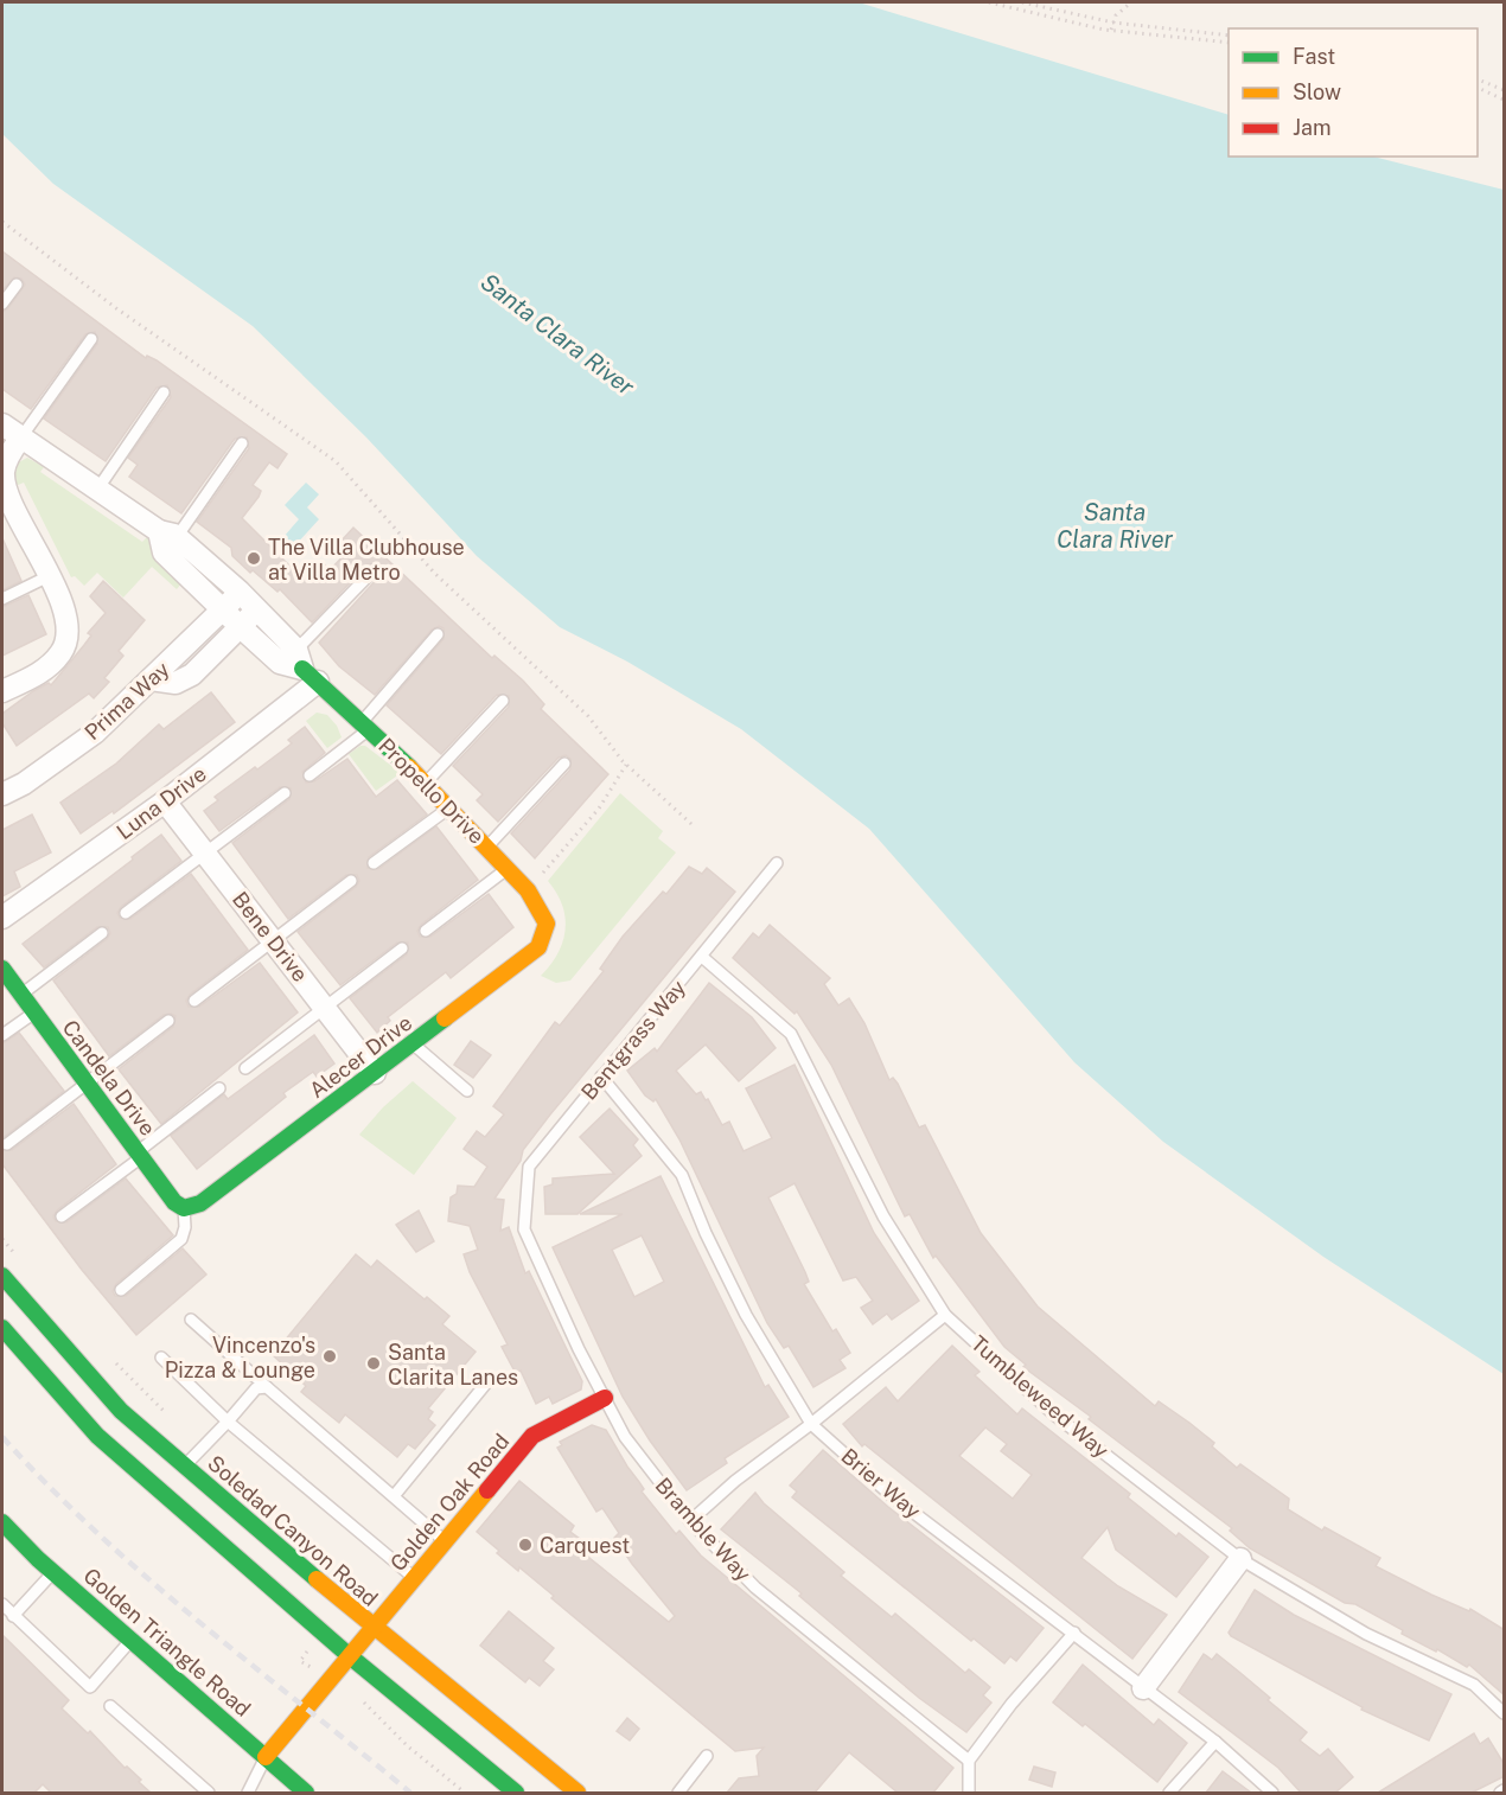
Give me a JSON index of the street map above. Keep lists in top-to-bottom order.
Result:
{
  "streets": {
    "street": [
      "Prima Way",
      "Propello Drive",
      "Luna Drive",
      "Bene Drive",
      "Alecer Drive",
      "Candela Drive",
      "Golden Oak Road",
      "Soledad Canyon Road",
      "Golden Triangle Road"
    ],
    "lane": [
      "Bentgrass Way",
      "Tumbleweed Way",
      "Brier Way",
      "Bramble Way"
    ]
  },
  "crossings": [
    ["Prima Way", "Propello Drive"],
    ["Propello Drive", "Luna Drive"],
    ["Propello Drive", "Alecer Drive"],
    ["Luna Drive", "Bene Drive"],
    ["Bene Drive", "Alecer Drive"],
    ["Bentgrass Way", "Tumbleweed Way"],
    ["Bentgrass Way", "Brier Way"],
    ["Bentgrass Way", "Bramble Way"],
    ["Alecer Drive", "Candela Drive"],
    ["Golden Oak Road", "Bramble Way"],
    ["Golden Oak Road", "Soledad Canyon Road"],
    ["Golden Oak Road", "Golden Triangle Road"]
  ],
  "water": ["Santa Clara River"],
  "places": [
    "The Villa Clubhouse at Villa Metro",
    "Vincenzo's Pizza & Lounge",
    "Santa Clarita Lanes",
    "Carquest"
  ],
  "legend": ["Fast", "Slow", "Jam"]
}
